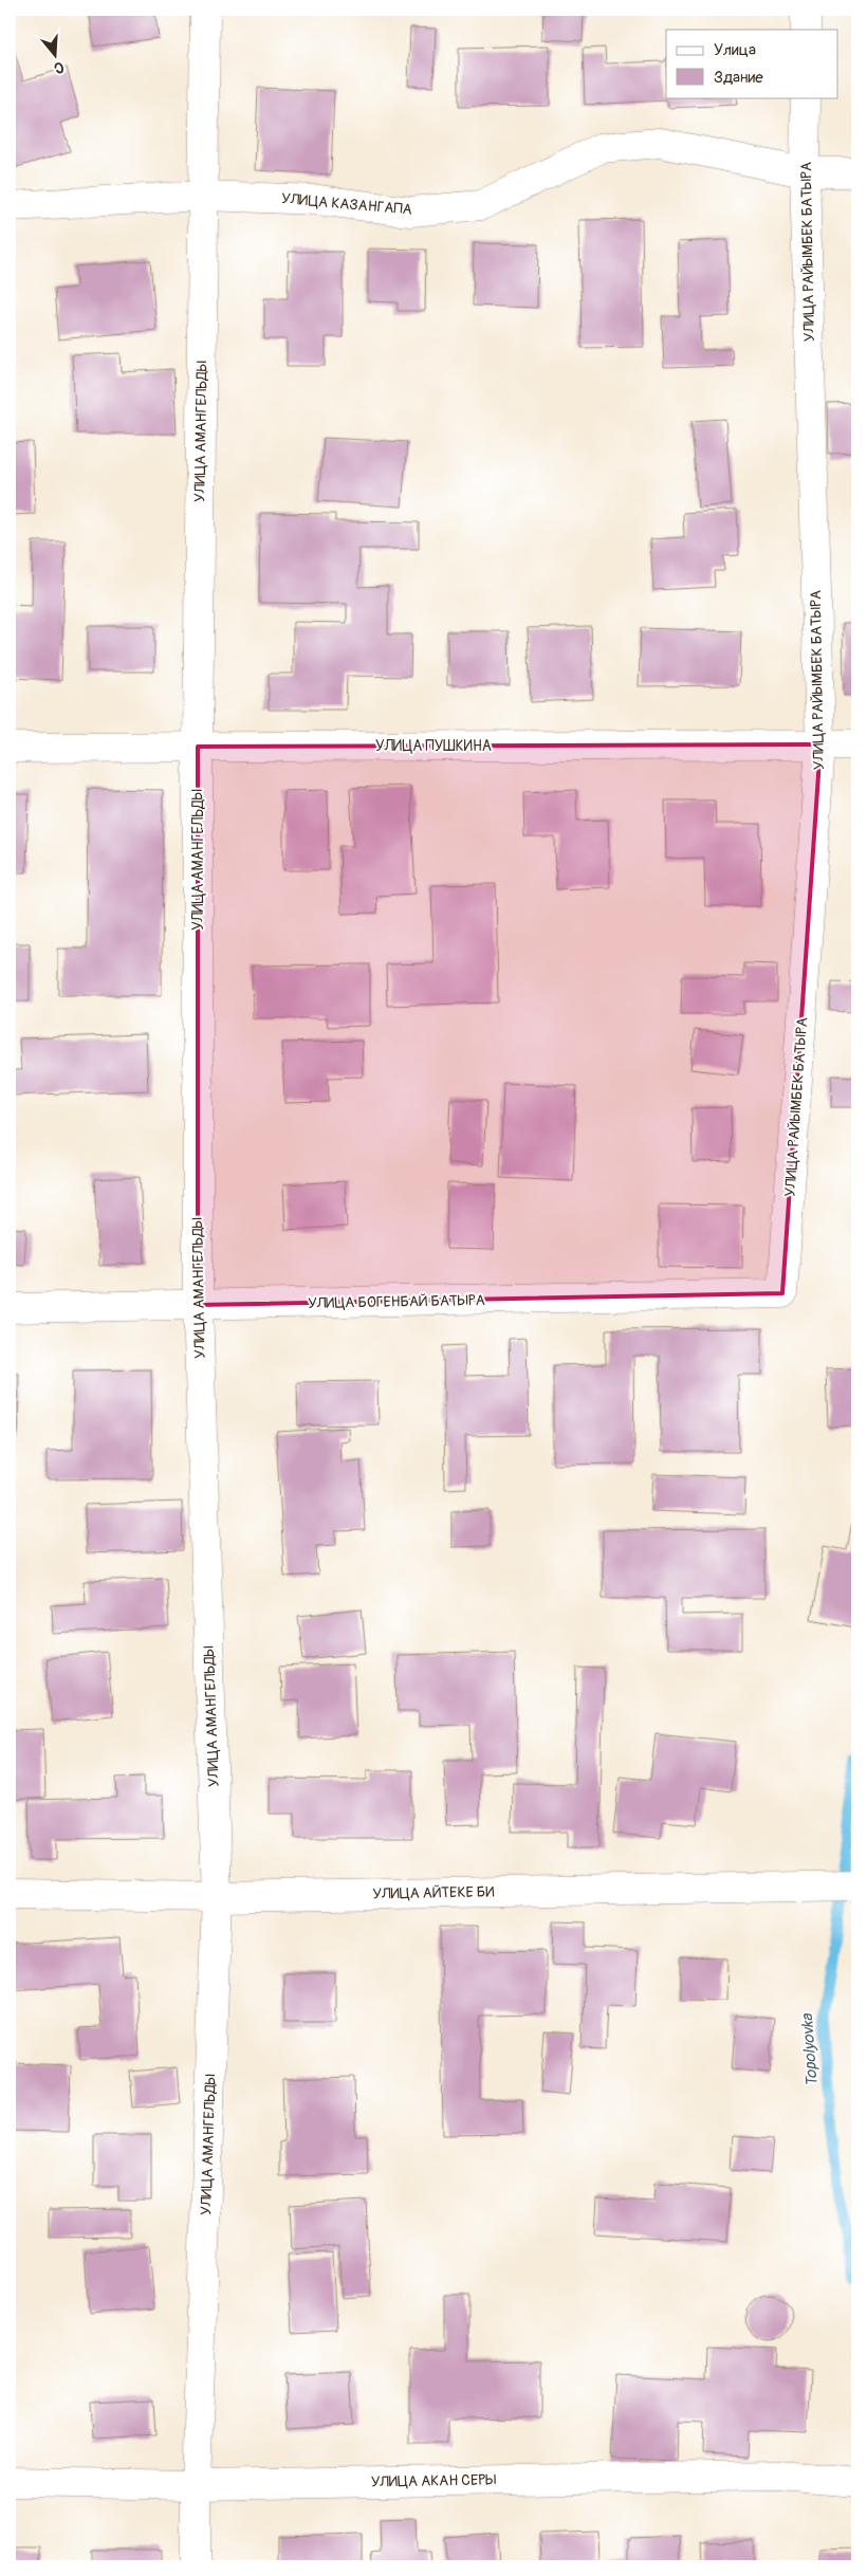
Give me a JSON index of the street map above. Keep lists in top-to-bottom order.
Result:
{
  "streets": {
    "street": [
      "УЛИЦА КАЗАНГАПА",
      "УЛИЦА РАЙЫМБЕК БАТЫРА",
      "УЛИЦА АМАНГЕЛЬДЫ",
      "УЛИЦА ПУШКИНА",
      "УЛИЦА БОГЕНБАЙ БАТЫРА",
      "УЛИЦА АЙТЕКЕ БИ",
      "УЛИЦА АКАН СЕРЫ"
    ]
  },
  "crossings": [
    ["УЛИЦА КАЗАНГАПА", "УЛИЦА РАЙЫМБЕК БАТЫРА"],
    ["УЛИЦА КАЗАНГАПА", "УЛИЦА АМАНГЕЛЬДЫ"],
    ["УЛИЦА РАЙЫМБЕК БАТЫРА", "УЛИЦА ПУШКИНА"],
    ["УЛИЦА РАЙЫМБЕК БАТЫРА", "УЛИЦА БОГЕНБАЙ БАТЫРА"],
    ["УЛИЦА АМАНГЕЛЬДЫ", "УЛИЦА ПУШКИНА"],
    ["УЛИЦА АМАНГЕЛЬДЫ", "УЛИЦА БОГЕНБАЙ БАТЫРА"],
    ["УЛИЦА АМАНГЕЛЬДЫ", "УЛИЦА АЙТЕКЕ БИ"],
    ["УЛИЦА АМАНГЕЛЬДЫ", "УЛИЦА АКАН СЕРЫ"]
  ],
  "water": ["Topolyovka"],
  "legend": ["Улица", "Здание"],
  "north": "bottom"
}
